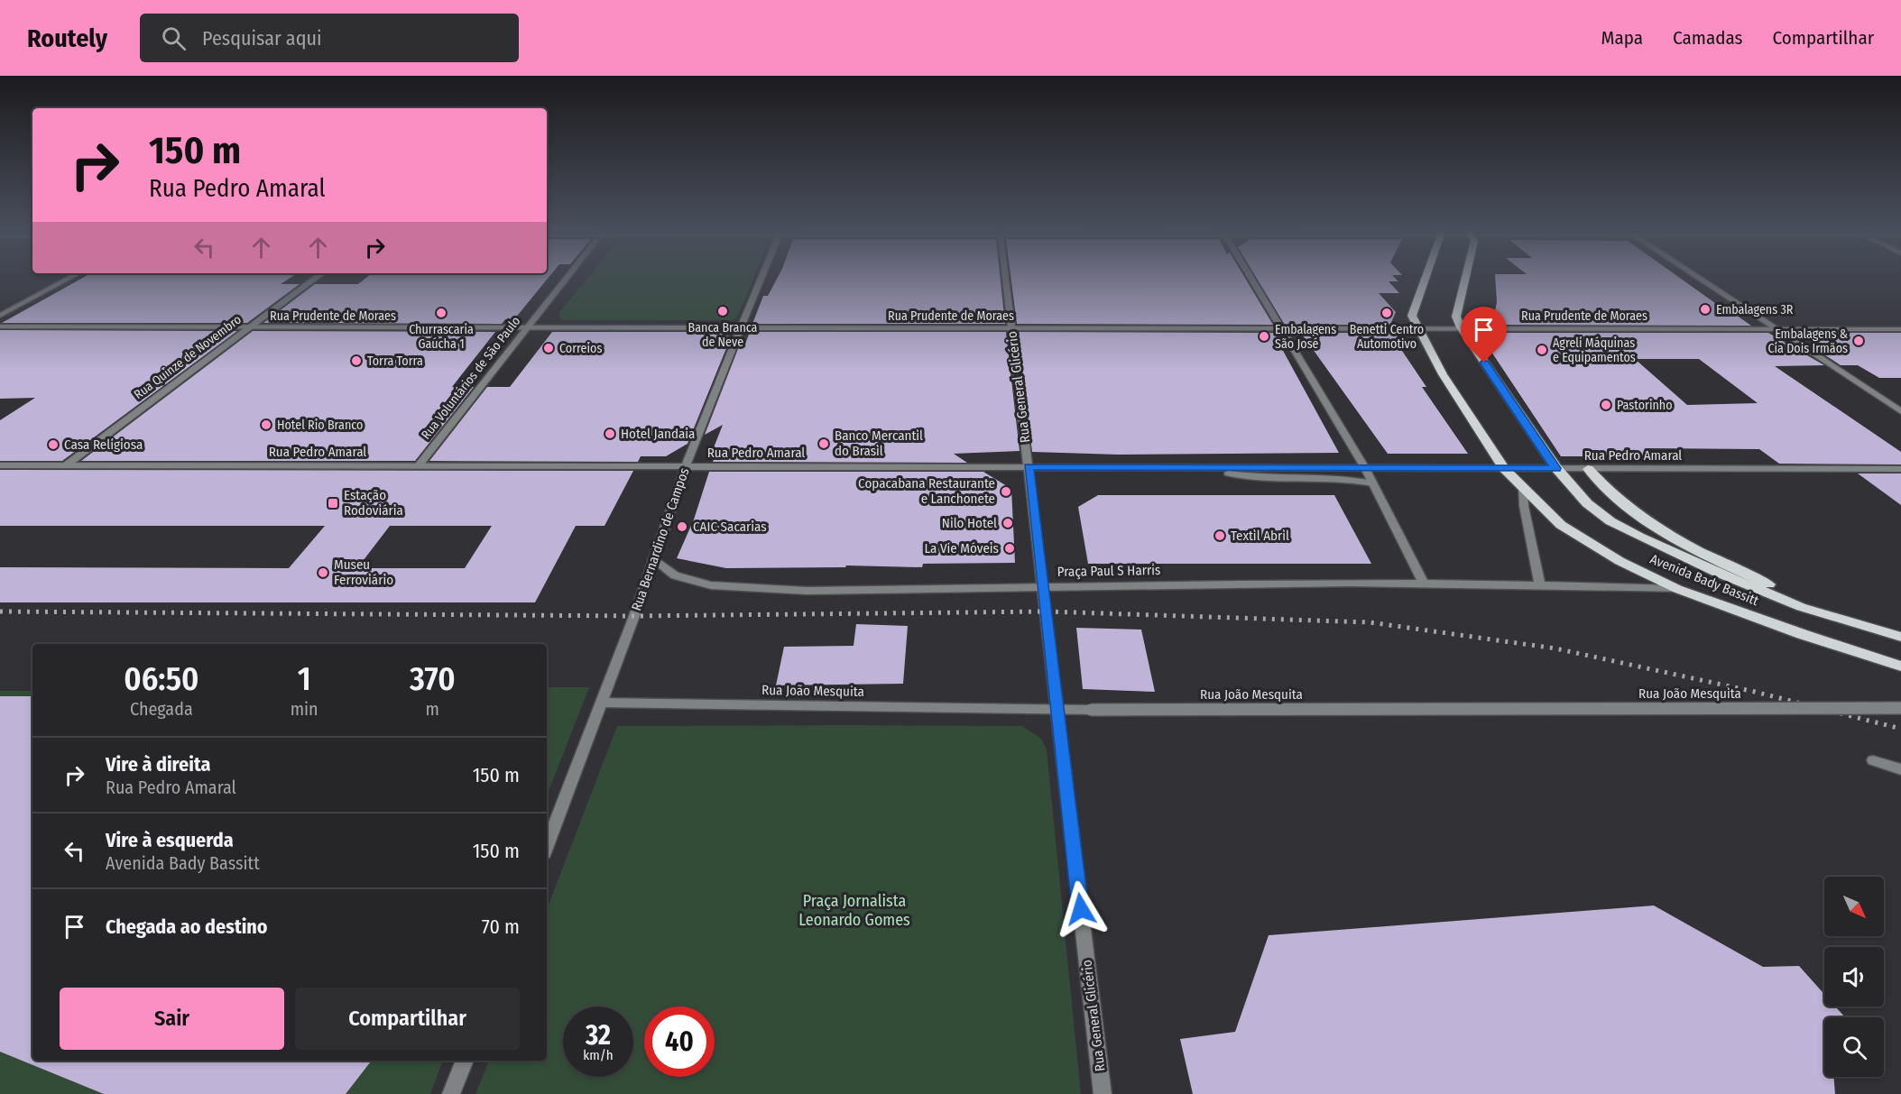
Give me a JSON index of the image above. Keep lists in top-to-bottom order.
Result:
{
  "streets": {
    "main road": ["Avenida Bady Bassitt"],
    "street": [
      "Rua Prudente de Moraes",
      "Rua Quinze de Novembro",
      "Rua Voluntários de São Paulo",
      "Rua General Glicério",
      "Rua Pedro Amaral",
      "Rua Bernardino de Campos",
      "Praça Paul S Harris",
      "Rua João Mesquita"
    ]
  },
  "crossings": [
    ["Rua Prudente de Moraes", "Rua Quinze de Novembro"],
    ["Rua Prudente de Moraes", "Rua Voluntários de São Paulo"],
    ["Rua Prudente de Moraes", "Rua General Glicério"],
    ["Rua Prudente de Moraes", "Rua Bernardino de Campos"],
    ["Rua Prudente de Moraes", "Avenida Bady Bassitt"],
    ["Rua Quinze de Novembro", "Rua Pedro Amaral"],
    ["Rua Voluntários de São Paulo", "Rua Pedro Amaral"],
    ["Rua General Glicério", "Rua Pedro Amaral"],
    ["Rua General Glicério", "Praça Paul S Harris"],
    ["Rua General Glicério", "Rua João Mesquita"],
    ["Rua Pedro Amaral", "Rua Bernardino de Campos"],
    ["Rua Pedro Amaral", "Avenida Bady Bassitt"],
    ["Rua Bernardino de Campos", "Praça Paul S Harris"],
    ["Rua Bernardino de Campos", "Rua João Mesquita"],
    ["Praça Paul S Harris", "Avenida Bady Bassitt"]
  ],
  "parks": ["Praça Jornalista Leonardo Gomes"],
  "places": {
    "other": [
      "Embalagens 3R",
      "Banca Branca de Neve",
      "Churrascaria Gaúcha 1",
      "Benetti Centro Automotivo",
      "Embalagens São José",
      "Embalagens & Cia Dois Irmãos",
      "Correios",
      "Agreli Máquinas e Equipamentos",
      "Torra Torra",
      "Pastorinho",
      "Hotel Rio Branco",
      "Hotel Jandaia",
      "Banco Mercantil do Brasil",
      "Casa Religiosa",
      "Copacabana Restaurante e Lanchonete",
      "Nilo Hotel",
      "CAIC Sacarias",
      "Textil Abril",
      "La Vie Móveis",
      "Museu Ferroviário"
    ],
    "transit": ["Estação Rodoviária"]
  },
  "north": "bottom right",
  "page": {
    "header": "Routely",
    "search": "Pesquisar aqui",
    "nav": ["Mapa", "Camadas", "Compartilhar"],
    "turn": ["150 m", "Rua Pedro Amaral"],
    "eta": [
      "06:50",
      "Chegada",
      "1",
      "min",
      "370",
      "m"
    ],
    "list": [
      {
        "name": "Vire à direita",
        "note": "Rua Pedro Amaral",
        "value": "150 m"
      },
      {
        "name": "Vire à esquerda",
        "note": "Avenida Bady Bassitt",
        "value": "150 m"
      },
      {
        "name": "Chegada ao destino",
        "value": "70 m"
      }
    ],
    "buttons": ["Sair", "Compartilhar"],
    "speed": "32 km/h",
    "limit": "40"
  }
}
